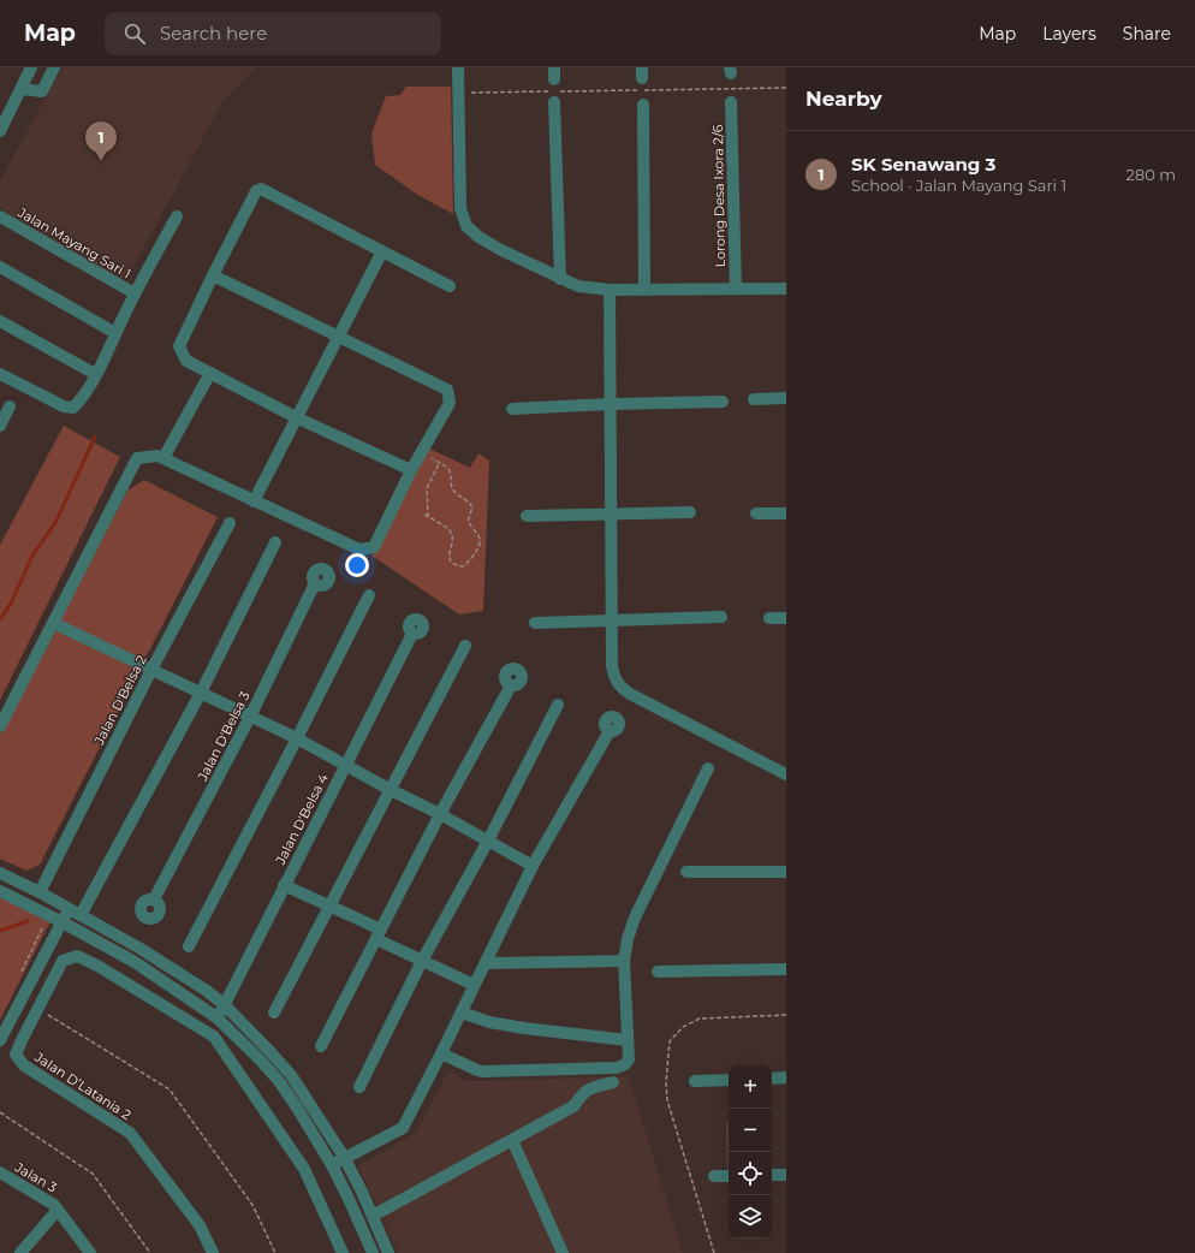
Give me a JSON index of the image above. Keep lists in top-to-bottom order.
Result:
{
  "streets": {
    "street": [
      "Lorong Desa Ixora 2/6",
      "Jalan Mayang Sari 1",
      "Jalan D'Belsa 2",
      "Jalan D'Belsa 3",
      "Jalan D'Belsa 4",
      "Jalan D’Latania 2",
      "Jalan 3"
    ]
  },
  "page": {
    "header": "Map",
    "search": "Search here",
    "nav": ["Map", "Layers", "Share"],
    "heading": "Nearby",
    "pins": "1",
    "list": [
      {
        "mark": "1",
        "name": "SK Senawang 3",
        "note": "School · Jalan Mayang Sari 1",
        "value": "280 m"
      }
    ],
    "map_buttons": ["+", "−"]
  }
}
